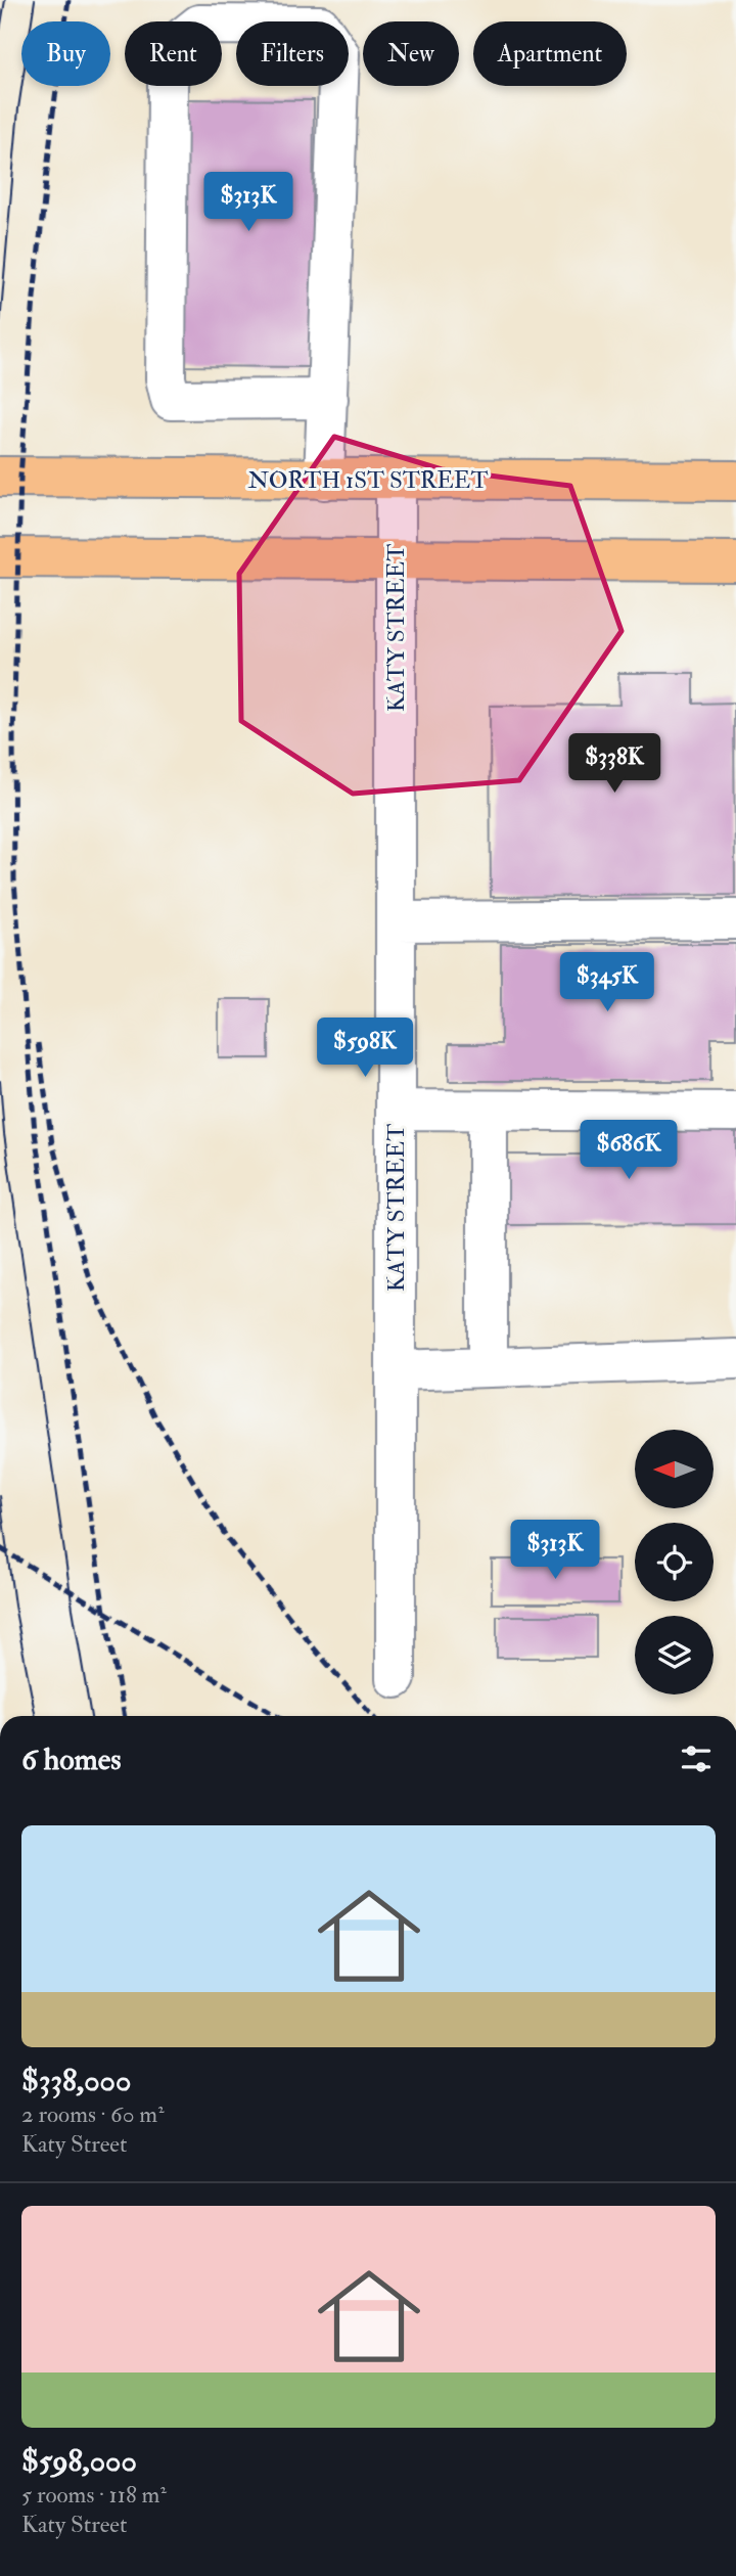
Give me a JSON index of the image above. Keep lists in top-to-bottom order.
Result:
{
  "streets": {
    "main road": ["NORTH 1ST STREET"],
    "street": ["KATY STREET"]
  },
  "crossings": [
    ["NORTH 1ST STREET", "KATY STREET"]
  ],
  "north": "left",
  "page": {
    "chip": [
      "Buy",
      "Rent",
      "Filters",
      "New",
      "Apartment"
    ],
    "price": [
      "$313K",
      "$338K",
      "$345K",
      "$598K",
      "$686K",
      "$313K"
    ],
    "heading": "6 homes",
    "list": [
      {
        "name": "$338,000",
        "note": "2 rooms · 60 m² · Katy Street"
      },
      {
        "name": "$598,000",
        "note": "5 rooms · 118 m² · Katy Street"
      }
    ]
  }
}
